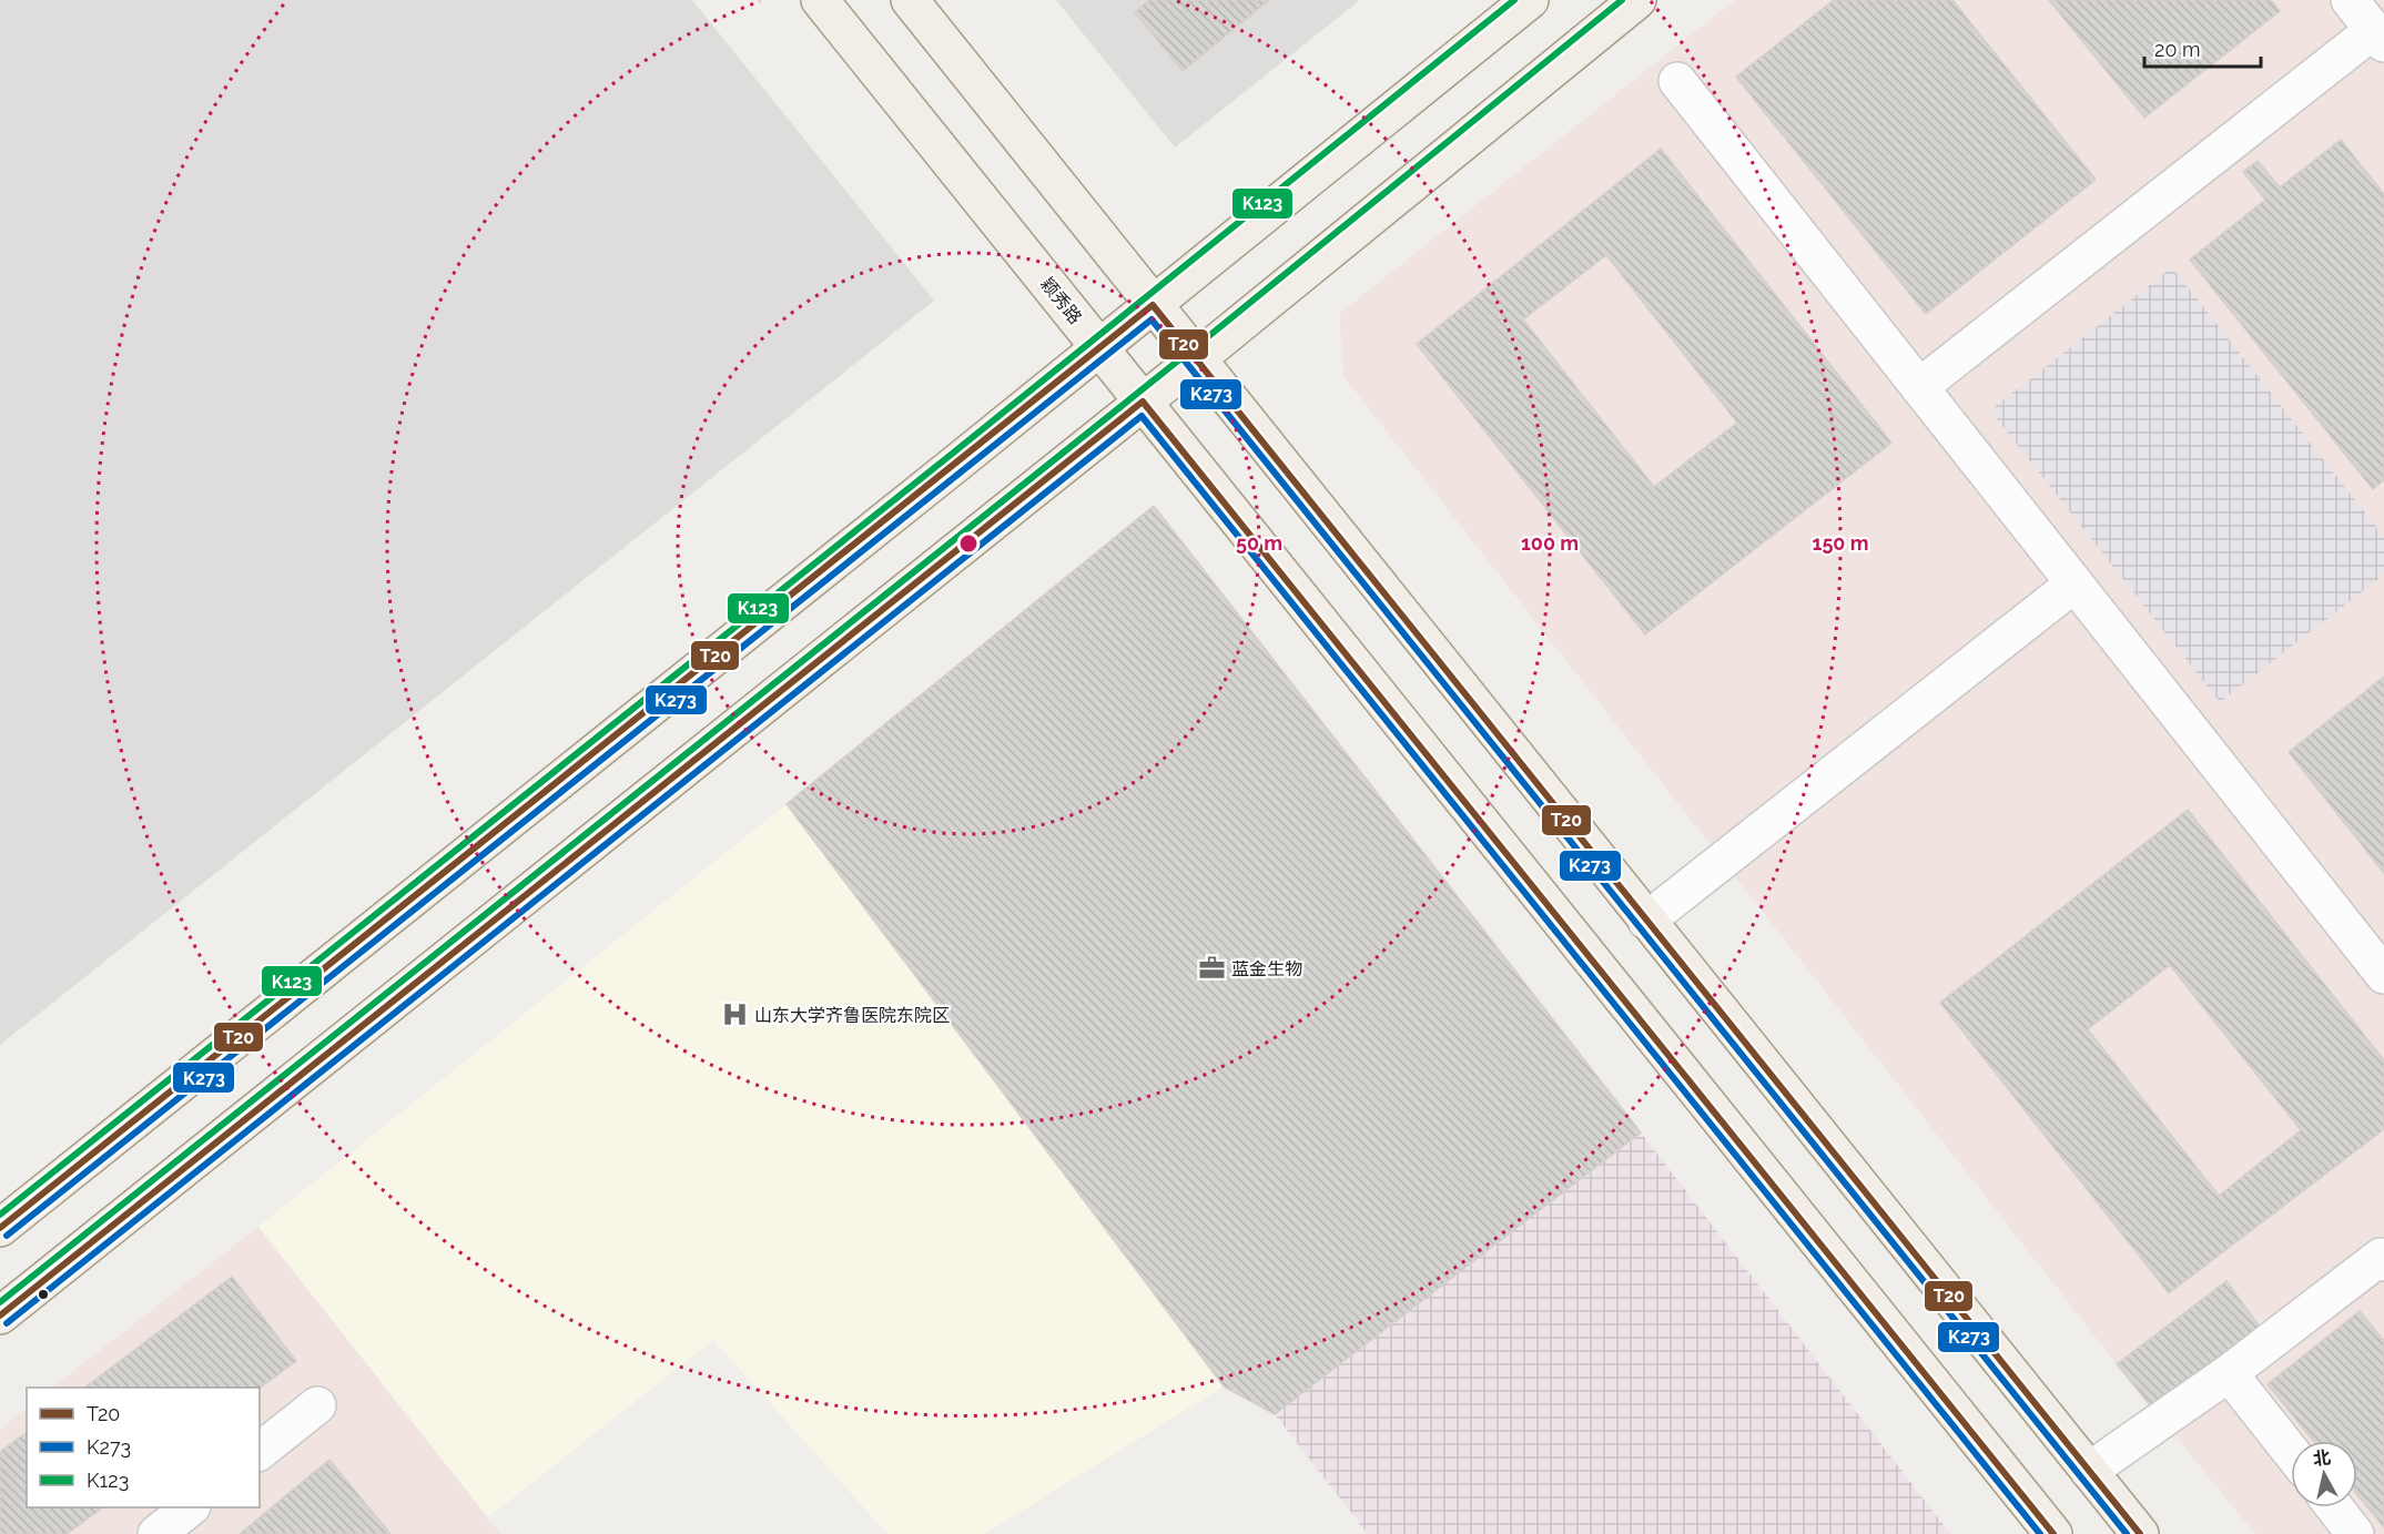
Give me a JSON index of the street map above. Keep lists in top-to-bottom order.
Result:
{
  "streets": {
    "main road": ["颖秀路"]
  },
  "places": {
    "office": ["蓝金生物"],
    "hospital": ["山东大学齐鲁医院东院区"]
  },
  "lines": ["transit line K123", "transit line T20", "transit line K273"],
  "legend": ["T20", "K273", "K123"],
  "scale_bar": "20 m",
  "north": "top",
  "rings": ["50 m", "100 m", "150 m"]
}
